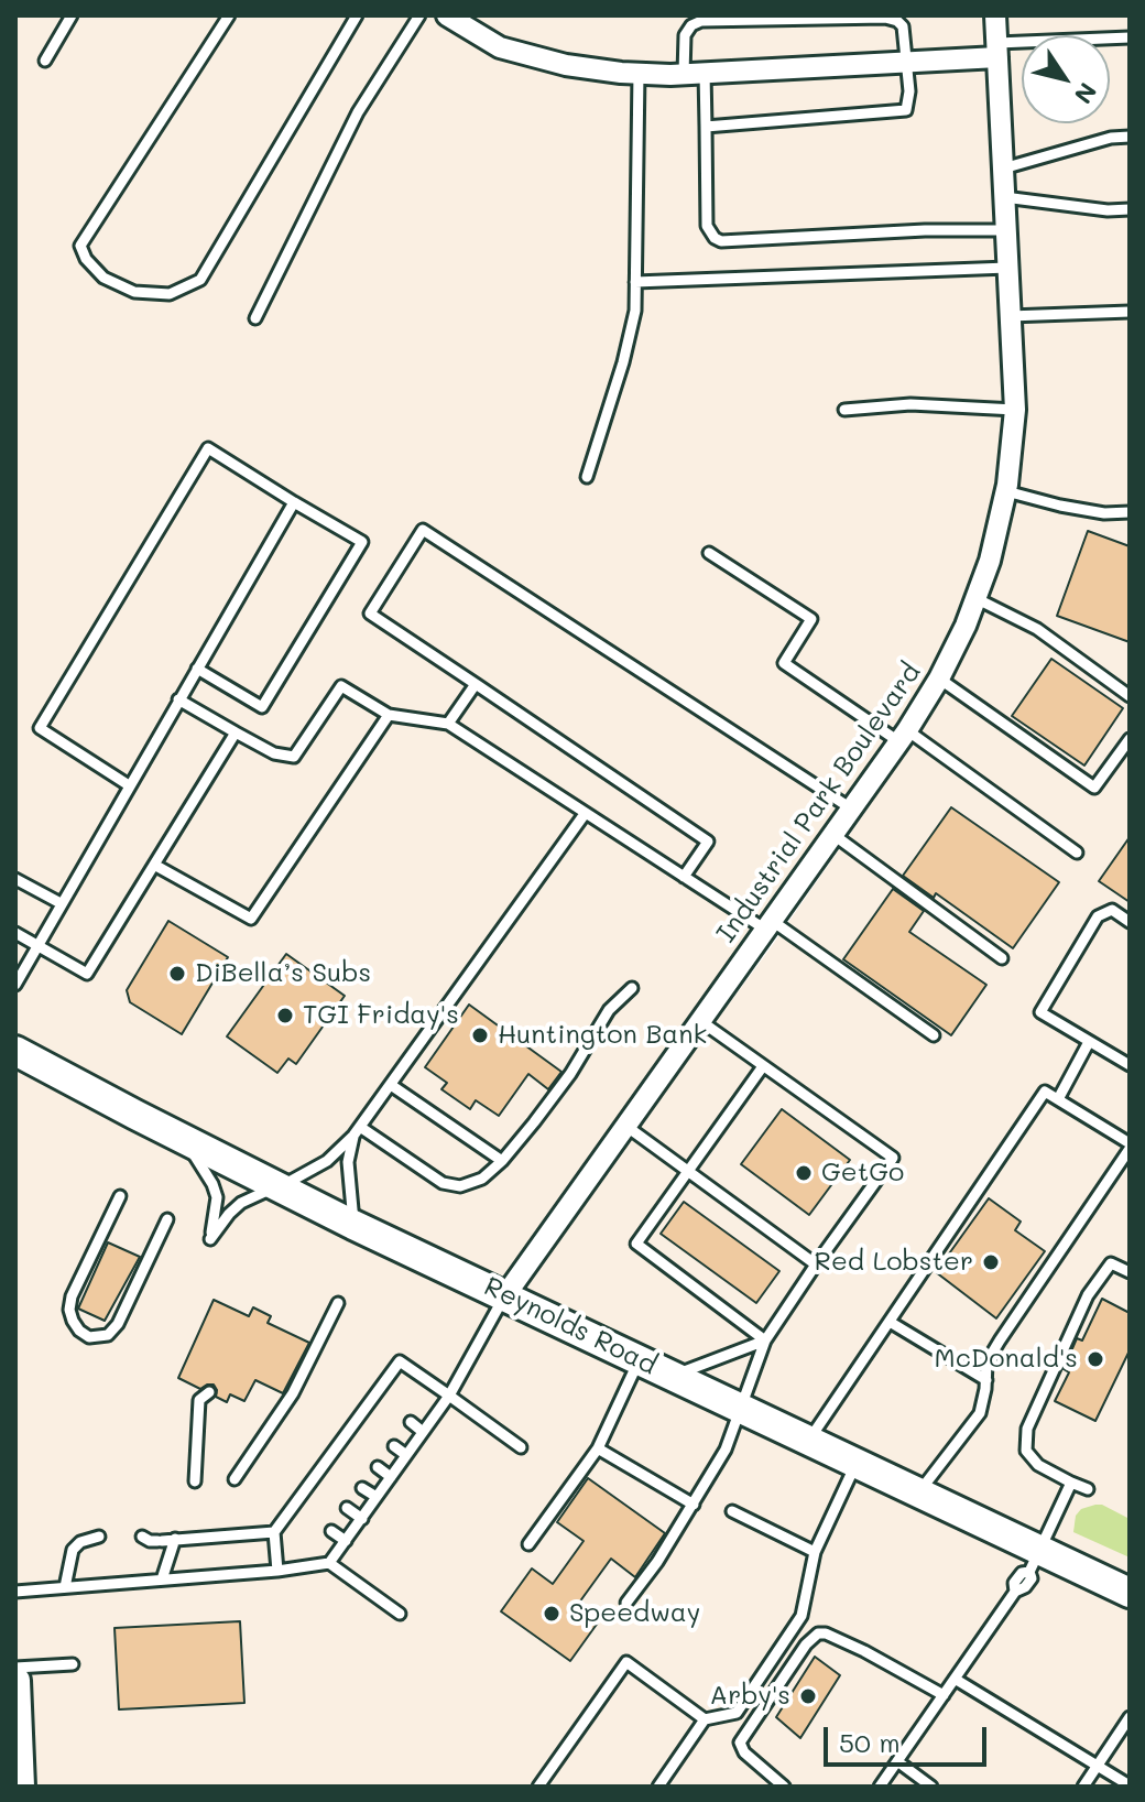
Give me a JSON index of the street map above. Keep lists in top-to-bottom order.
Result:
{
  "streets": {
    "main road": ["Reynolds Road"],
    "street": ["Industrial Park Boulevard"]
  },
  "crossings": [
    ["Industrial Park Boulevard", "Reynolds Road"]
  ],
  "places": [
    "DiBella’s Subs",
    "TGI Friday's",
    "Huntington Bank",
    "GetGo",
    "Red Lobster",
    "McDonald's",
    "Speedway",
    "Arby's"
  ],
  "scale_bar": "50 m",
  "north": "bottom right"
}
